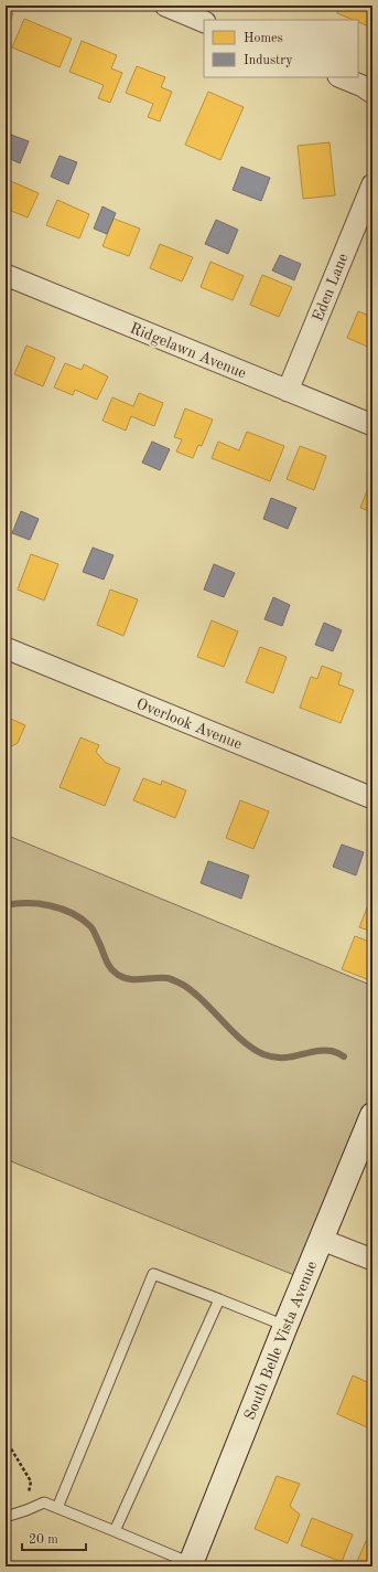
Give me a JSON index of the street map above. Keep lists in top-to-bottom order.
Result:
{
  "streets": {
    "street": [
      "Eden Lane",
      "Ridgelawn Avenue",
      "Overlook Avenue",
      "South Belle Vista Avenue"
    ]
  },
  "crossings": [
    ["Eden Lane", "Ridgelawn Avenue"]
  ],
  "legend": ["Homes", "Industry"],
  "scale_bar": "20 m"
}
